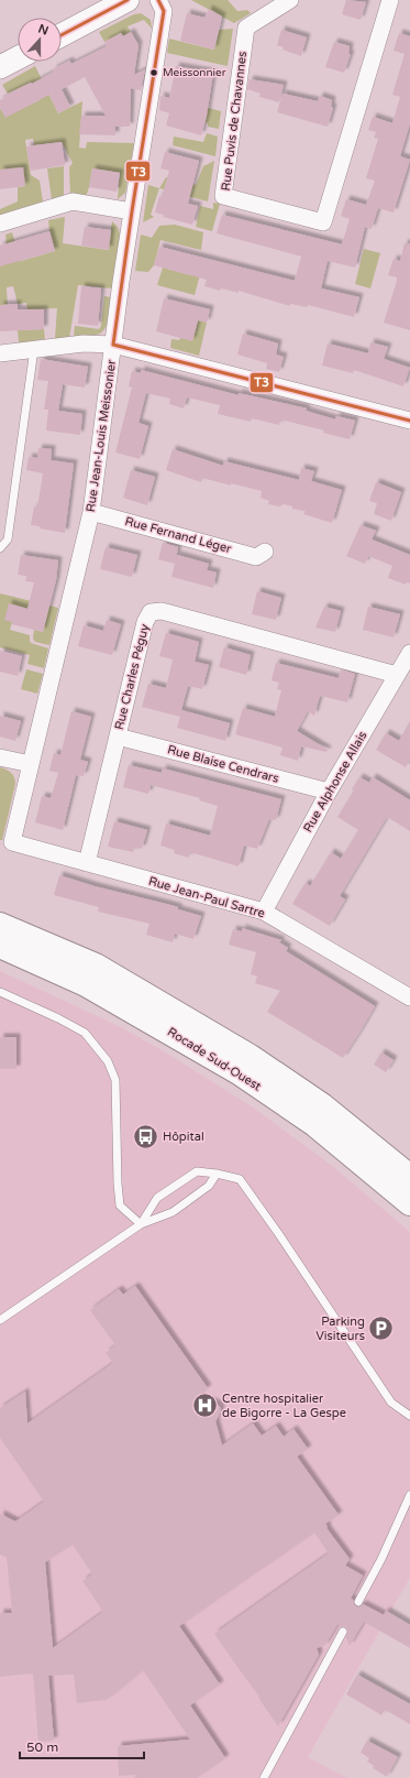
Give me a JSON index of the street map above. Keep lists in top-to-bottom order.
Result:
{
  "streets": {
    "main road": ["Rocade Sud-Ouest"],
    "street": [
      "Rue Puvis de Chavannes",
      "Rue Jean-Louis Meissonier",
      "Rue Fernand Léger",
      "Rue Charles Péguy",
      "Rue Blaise Cendrars",
      "Rue Alphonse Allais",
      "Rue Jean-Paul Sartre"
    ]
  },
  "crossings": [
    ["Rue Jean-Louis Meissonier", "Rue Fernand Léger"],
    ["Rue Jean-Louis Meissonier", "Rue Jean-Paul Sartre"],
    ["Rue Charles Péguy", "Rue Blaise Cendrars"],
    ["Rue Charles Péguy", "Rue Alphonse Allais"],
    ["Rue Charles Péguy", "Rue Jean-Paul Sartre"],
    ["Rue Blaise Cendrars", "Rue Alphonse Allais"],
    ["Rue Alphonse Allais", "Rue Jean-Paul Sartre"]
  ],
  "places": {
    "other": ["Meissonnier"],
    "bus stop": ["Hôpital"],
    "parking": ["Parking Visiteurs"],
    "hospital": ["Centre hospitalier de Bigorre - La Gespe"]
  },
  "lines": ["transit line T3"],
  "scale_bar": "50 m",
  "north": "top"
}
